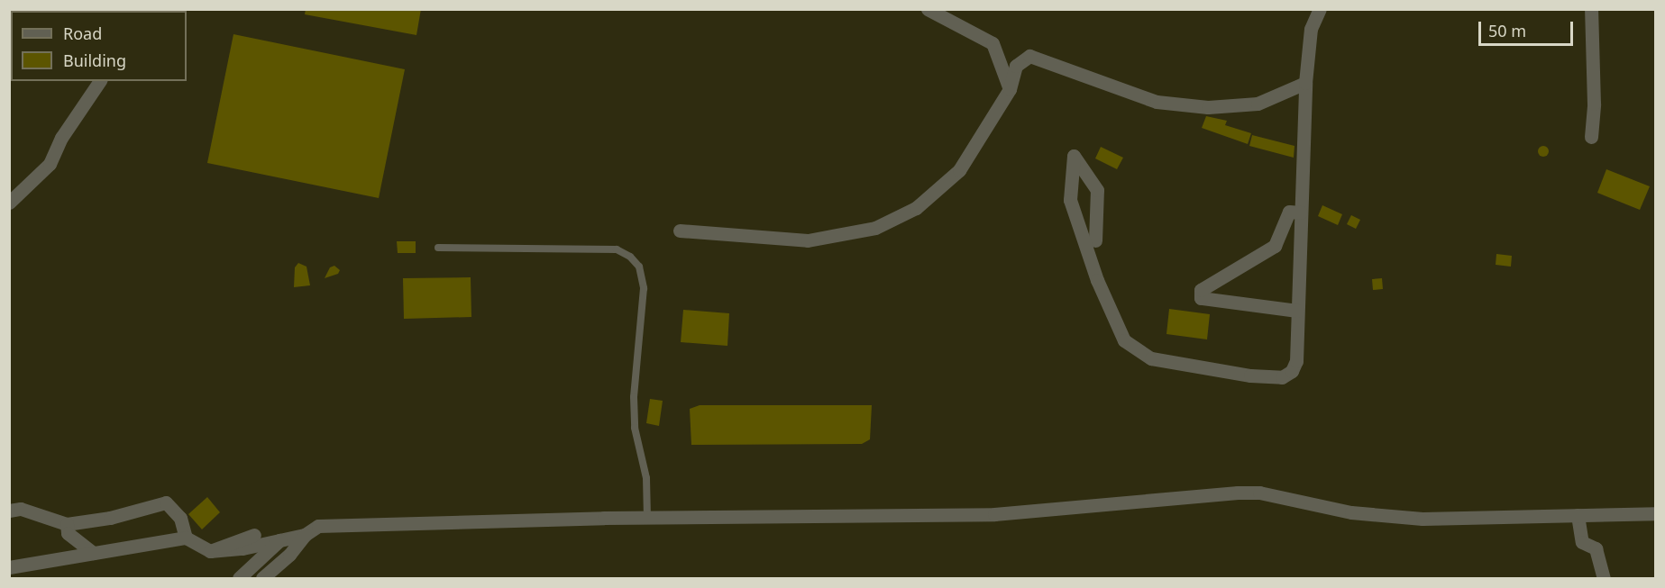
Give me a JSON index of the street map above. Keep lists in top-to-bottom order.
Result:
{
  "legend": ["Road", "Building"],
  "scale_bar": "50 m"
}
